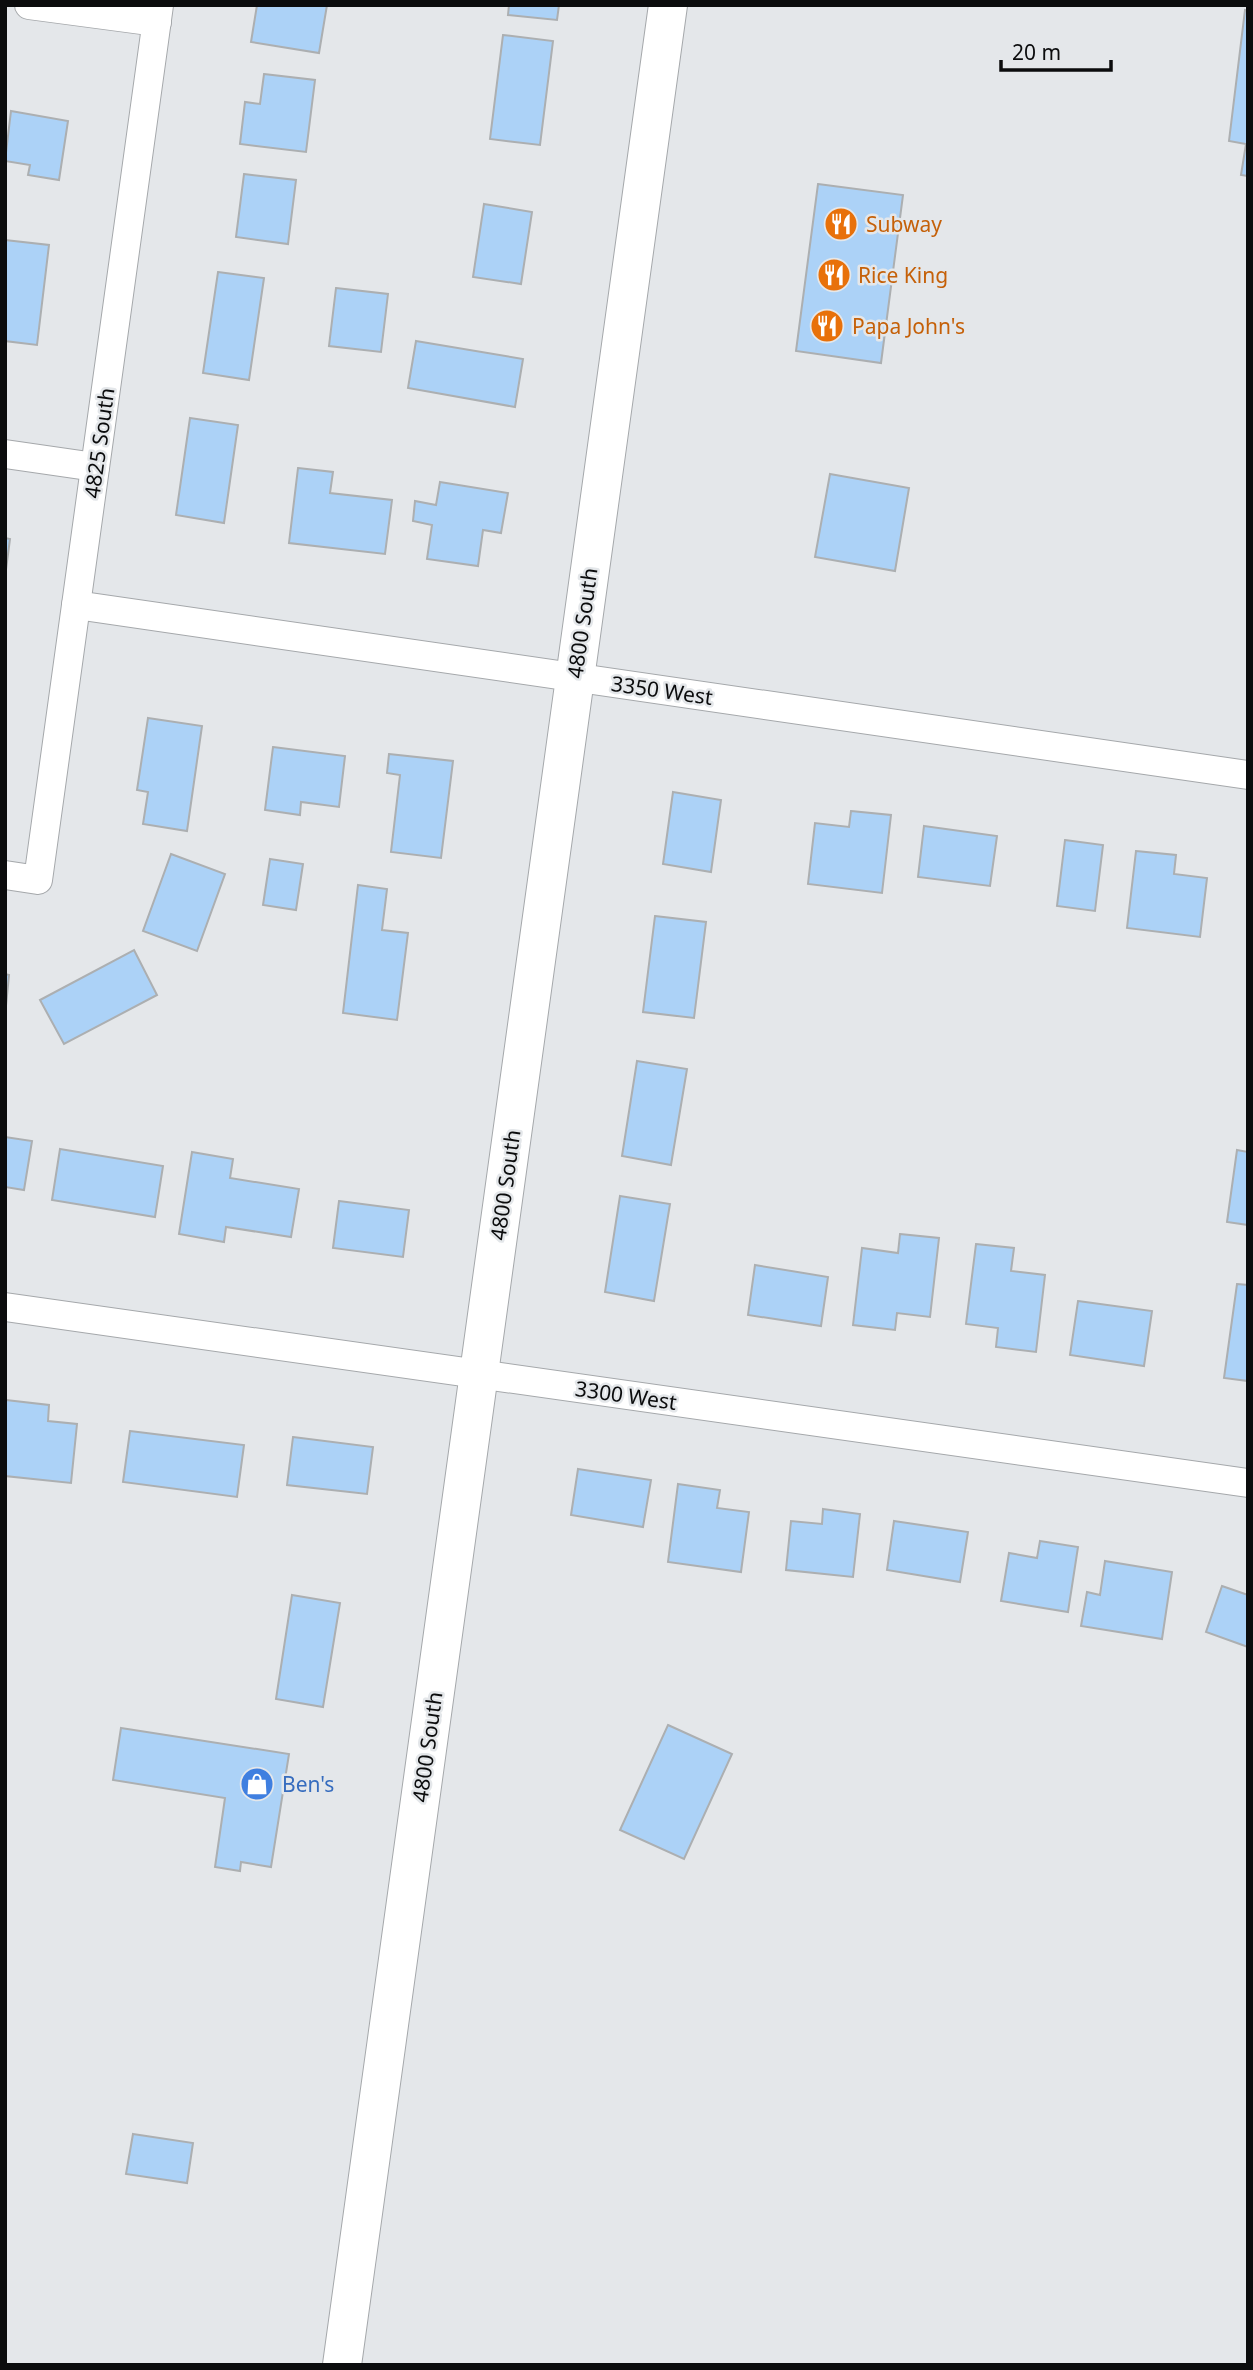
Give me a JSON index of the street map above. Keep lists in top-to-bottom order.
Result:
{
  "streets": {
    "main road": ["4800 South"],
    "street": ["4825 South", "3350 West", "3300 West"]
  },
  "crossings": [
    ["4825 South", "3350 West"],
    ["4800 South", "3350 West"],
    ["4800 South", "3300 West"]
  ],
  "places": {
    "restaurant": ["Subway", "Rice King", "Papa John's"],
    "shop": ["Ben's"]
  },
  "scale_bar": "20 m"
}
